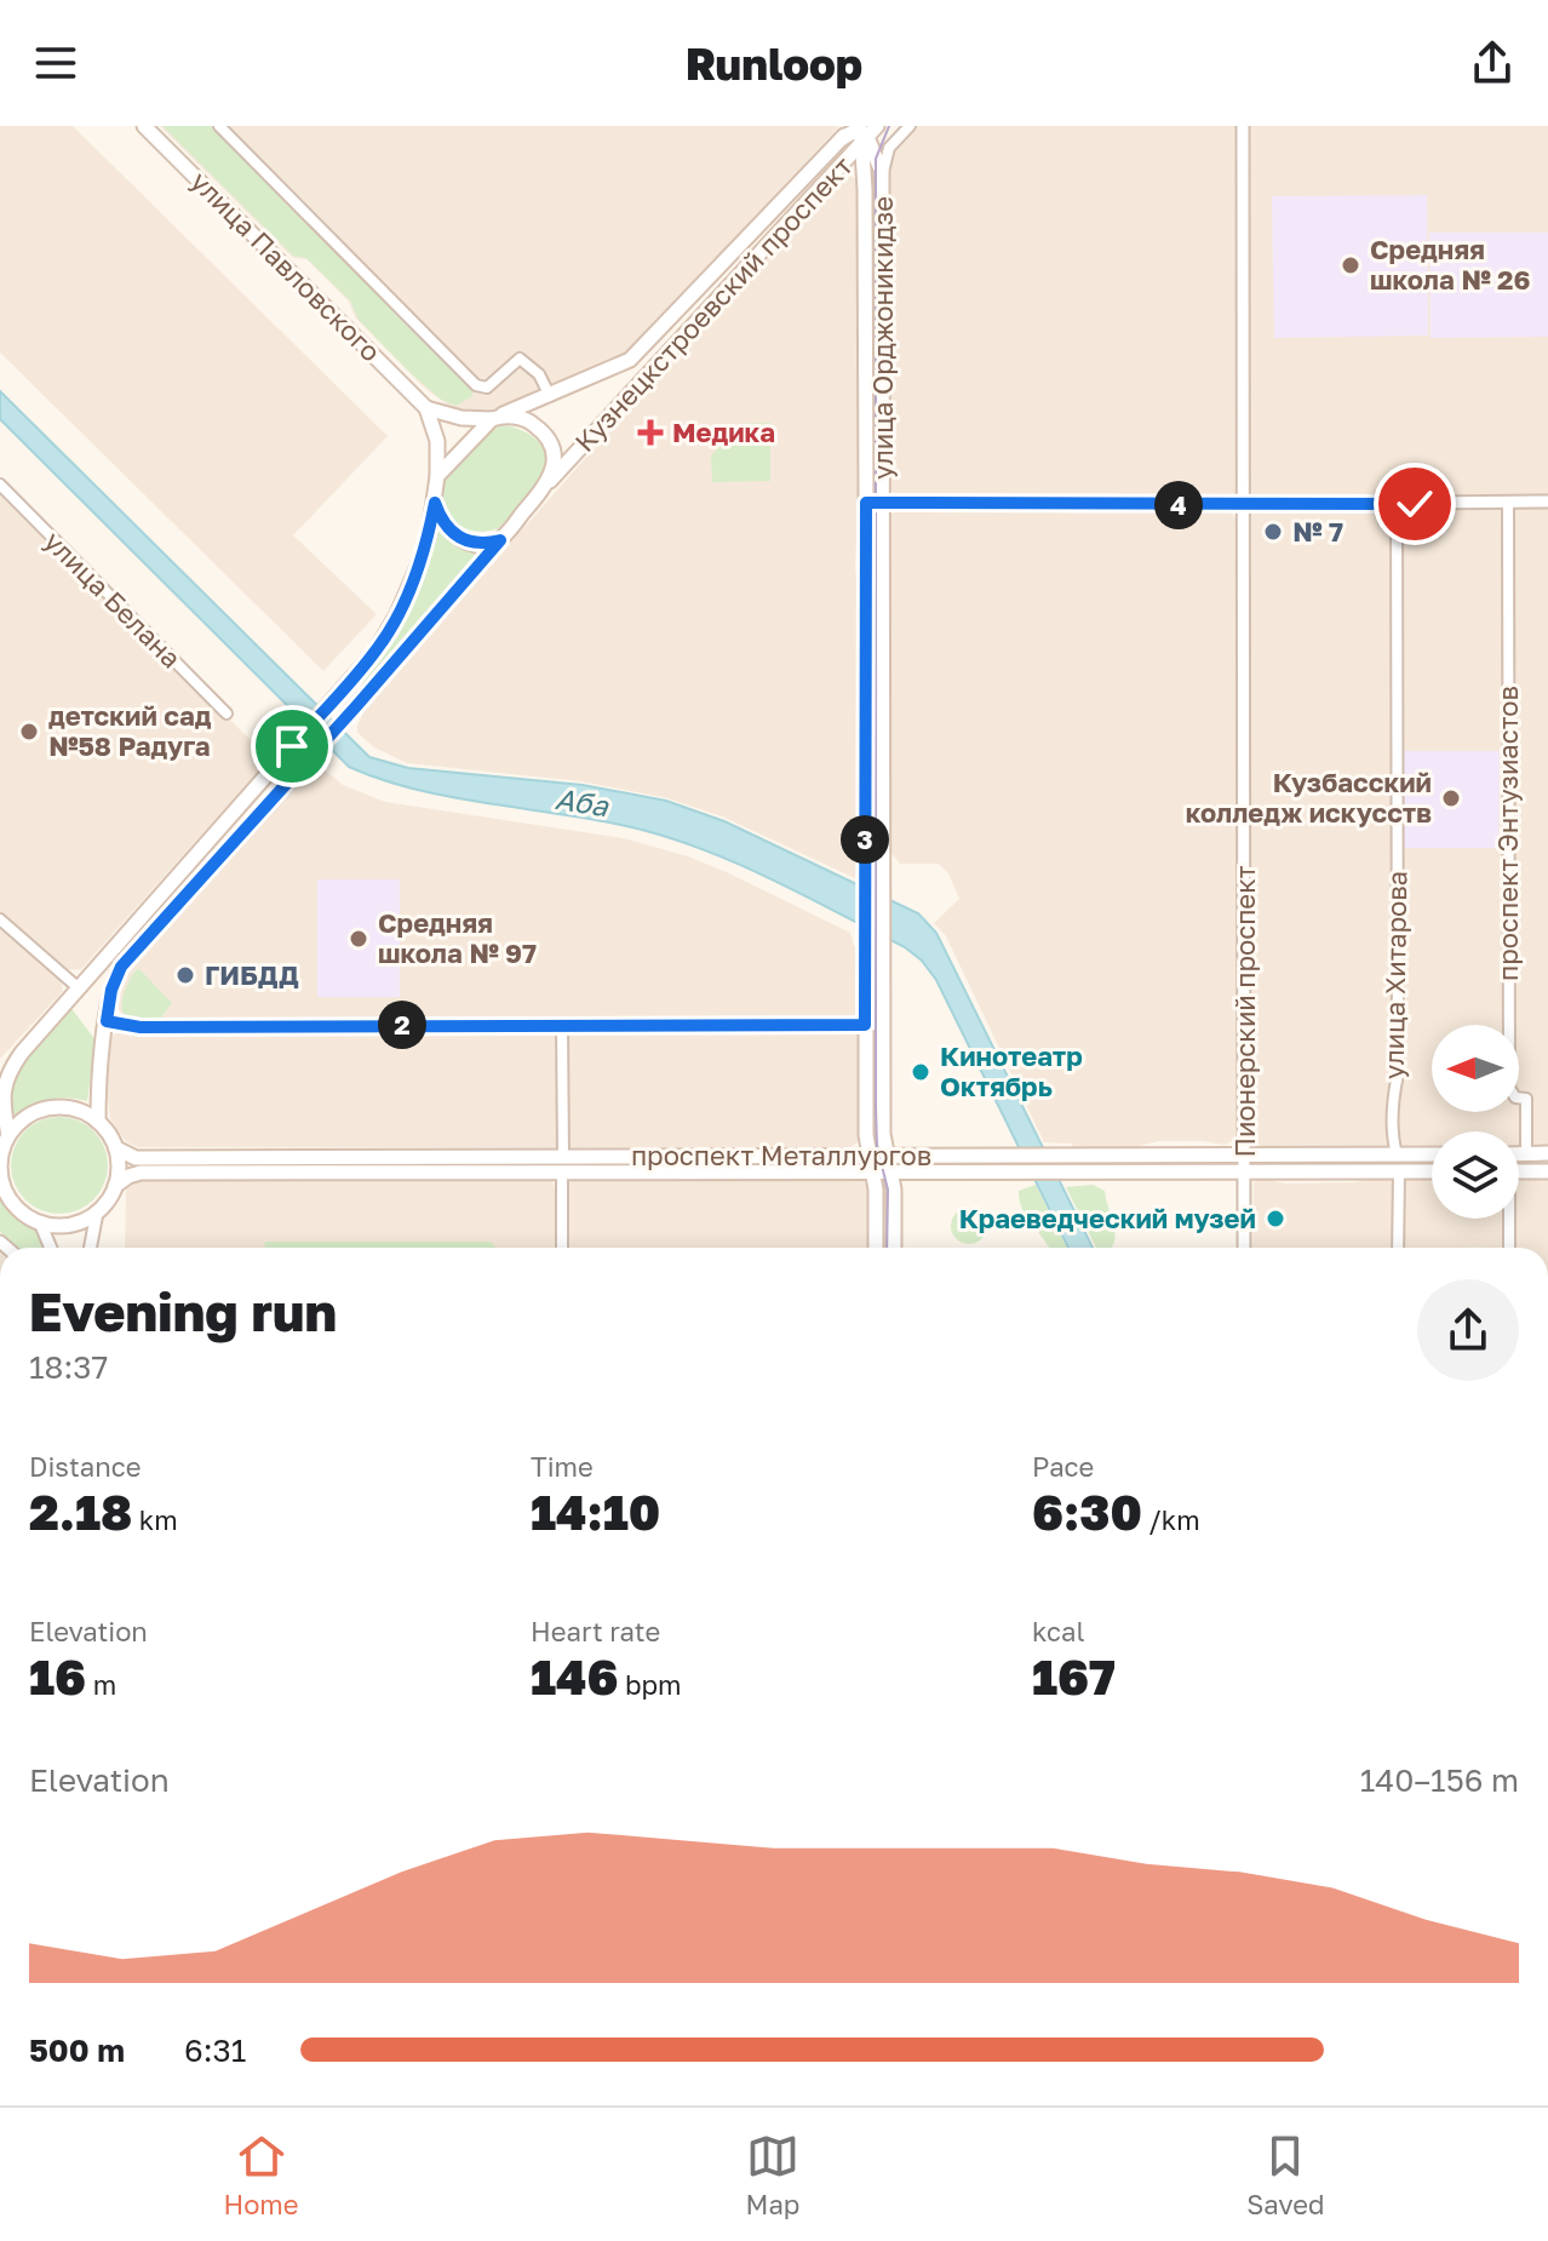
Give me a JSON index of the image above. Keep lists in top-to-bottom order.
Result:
{
  "streets": {
    "main road": [
      "улица Павловского",
      "Кузнецкстроевский проспект",
      "улица Орджоникидзе",
      "проспект Металлургов"
    ],
    "street": [
      "улица Белана",
      "проспект Энтузиастов",
      "улица Хитарова",
      "Пионерский проспект"
    ]
  },
  "crossings": [
    ["Кузнецкстроевский проспект", "улица Орджоникидзе"],
    ["улица Орджоникидзе", "проспект Металлургов"],
    ["улица Хитарова", "проспект Металлургов"],
    ["Пионерский проспект", "проспект Металлургов"]
  ],
  "water": ["Аба"],
  "places": {
    "other": [
      "Средняя школа № 26",
      "№ 7",
      "детский сад №58 Радуга",
      "Кузбасский колледж искусств",
      "Средняя школа № 97",
      "ГИБДД",
      "Кинотеатр Октябрь",
      "Краеведческий музей"
    ],
    "health": ["Медика"]
  },
  "north": "left",
  "page": {
    "header": "Runloop",
    "pins": ["4", "3", "2"],
    "heading": ["Evening run", "18:37"],
    "stats": [
      ["Distance", "2.18 km"],
      ["Time", "14:10"],
      ["Pace", "6:30 /km"],
      ["Elevation", "16 m"],
      ["Heart rate", "146 bpm"],
      ["kcal", "167"]
    ],
    "chart": ["Elevation", "140–156 m"],
    "list": [
      {
        "name": "500 m",
        "note": "6:31"
      }
    ],
    "tabs": ["Home", "Map", "Saved"]
  }
}
